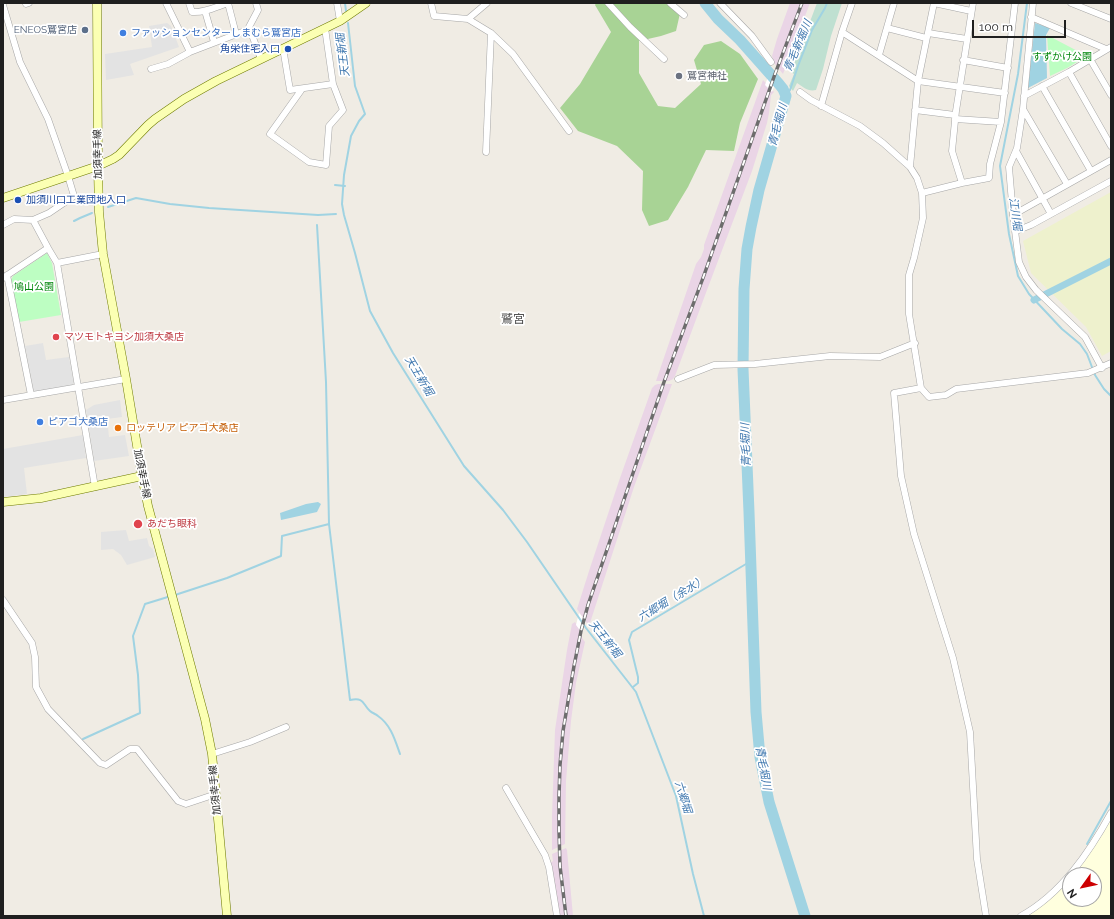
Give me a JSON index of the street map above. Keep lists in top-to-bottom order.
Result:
{
  "streets": {
    "main road": ["加須幸手線"]
  },
  "districts": ["鷲宮"],
  "water": [
    "青毛新堀川",
    "天王新堀",
    "青毛堀川",
    "江川堀",
    "六郷堀（余水）",
    "六郷堀"
  ],
  "parks": ["すずかけ公園", "鳩山公園"],
  "places": [
    "ENEOS鷲宮店",
    "ファッションセンターしまむら鷲宮店",
    "角栄住宅入口",
    "鷲宮神社",
    "加須川口工業団地入口",
    "マツモトキヨシ加須大桑店",
    "ピアゴ大桑店",
    "ロッテリア ピアゴ大桑店",
    "あだち眼科"
  ],
  "scale_bar": "100 m",
  "north": "bottom left"
}
